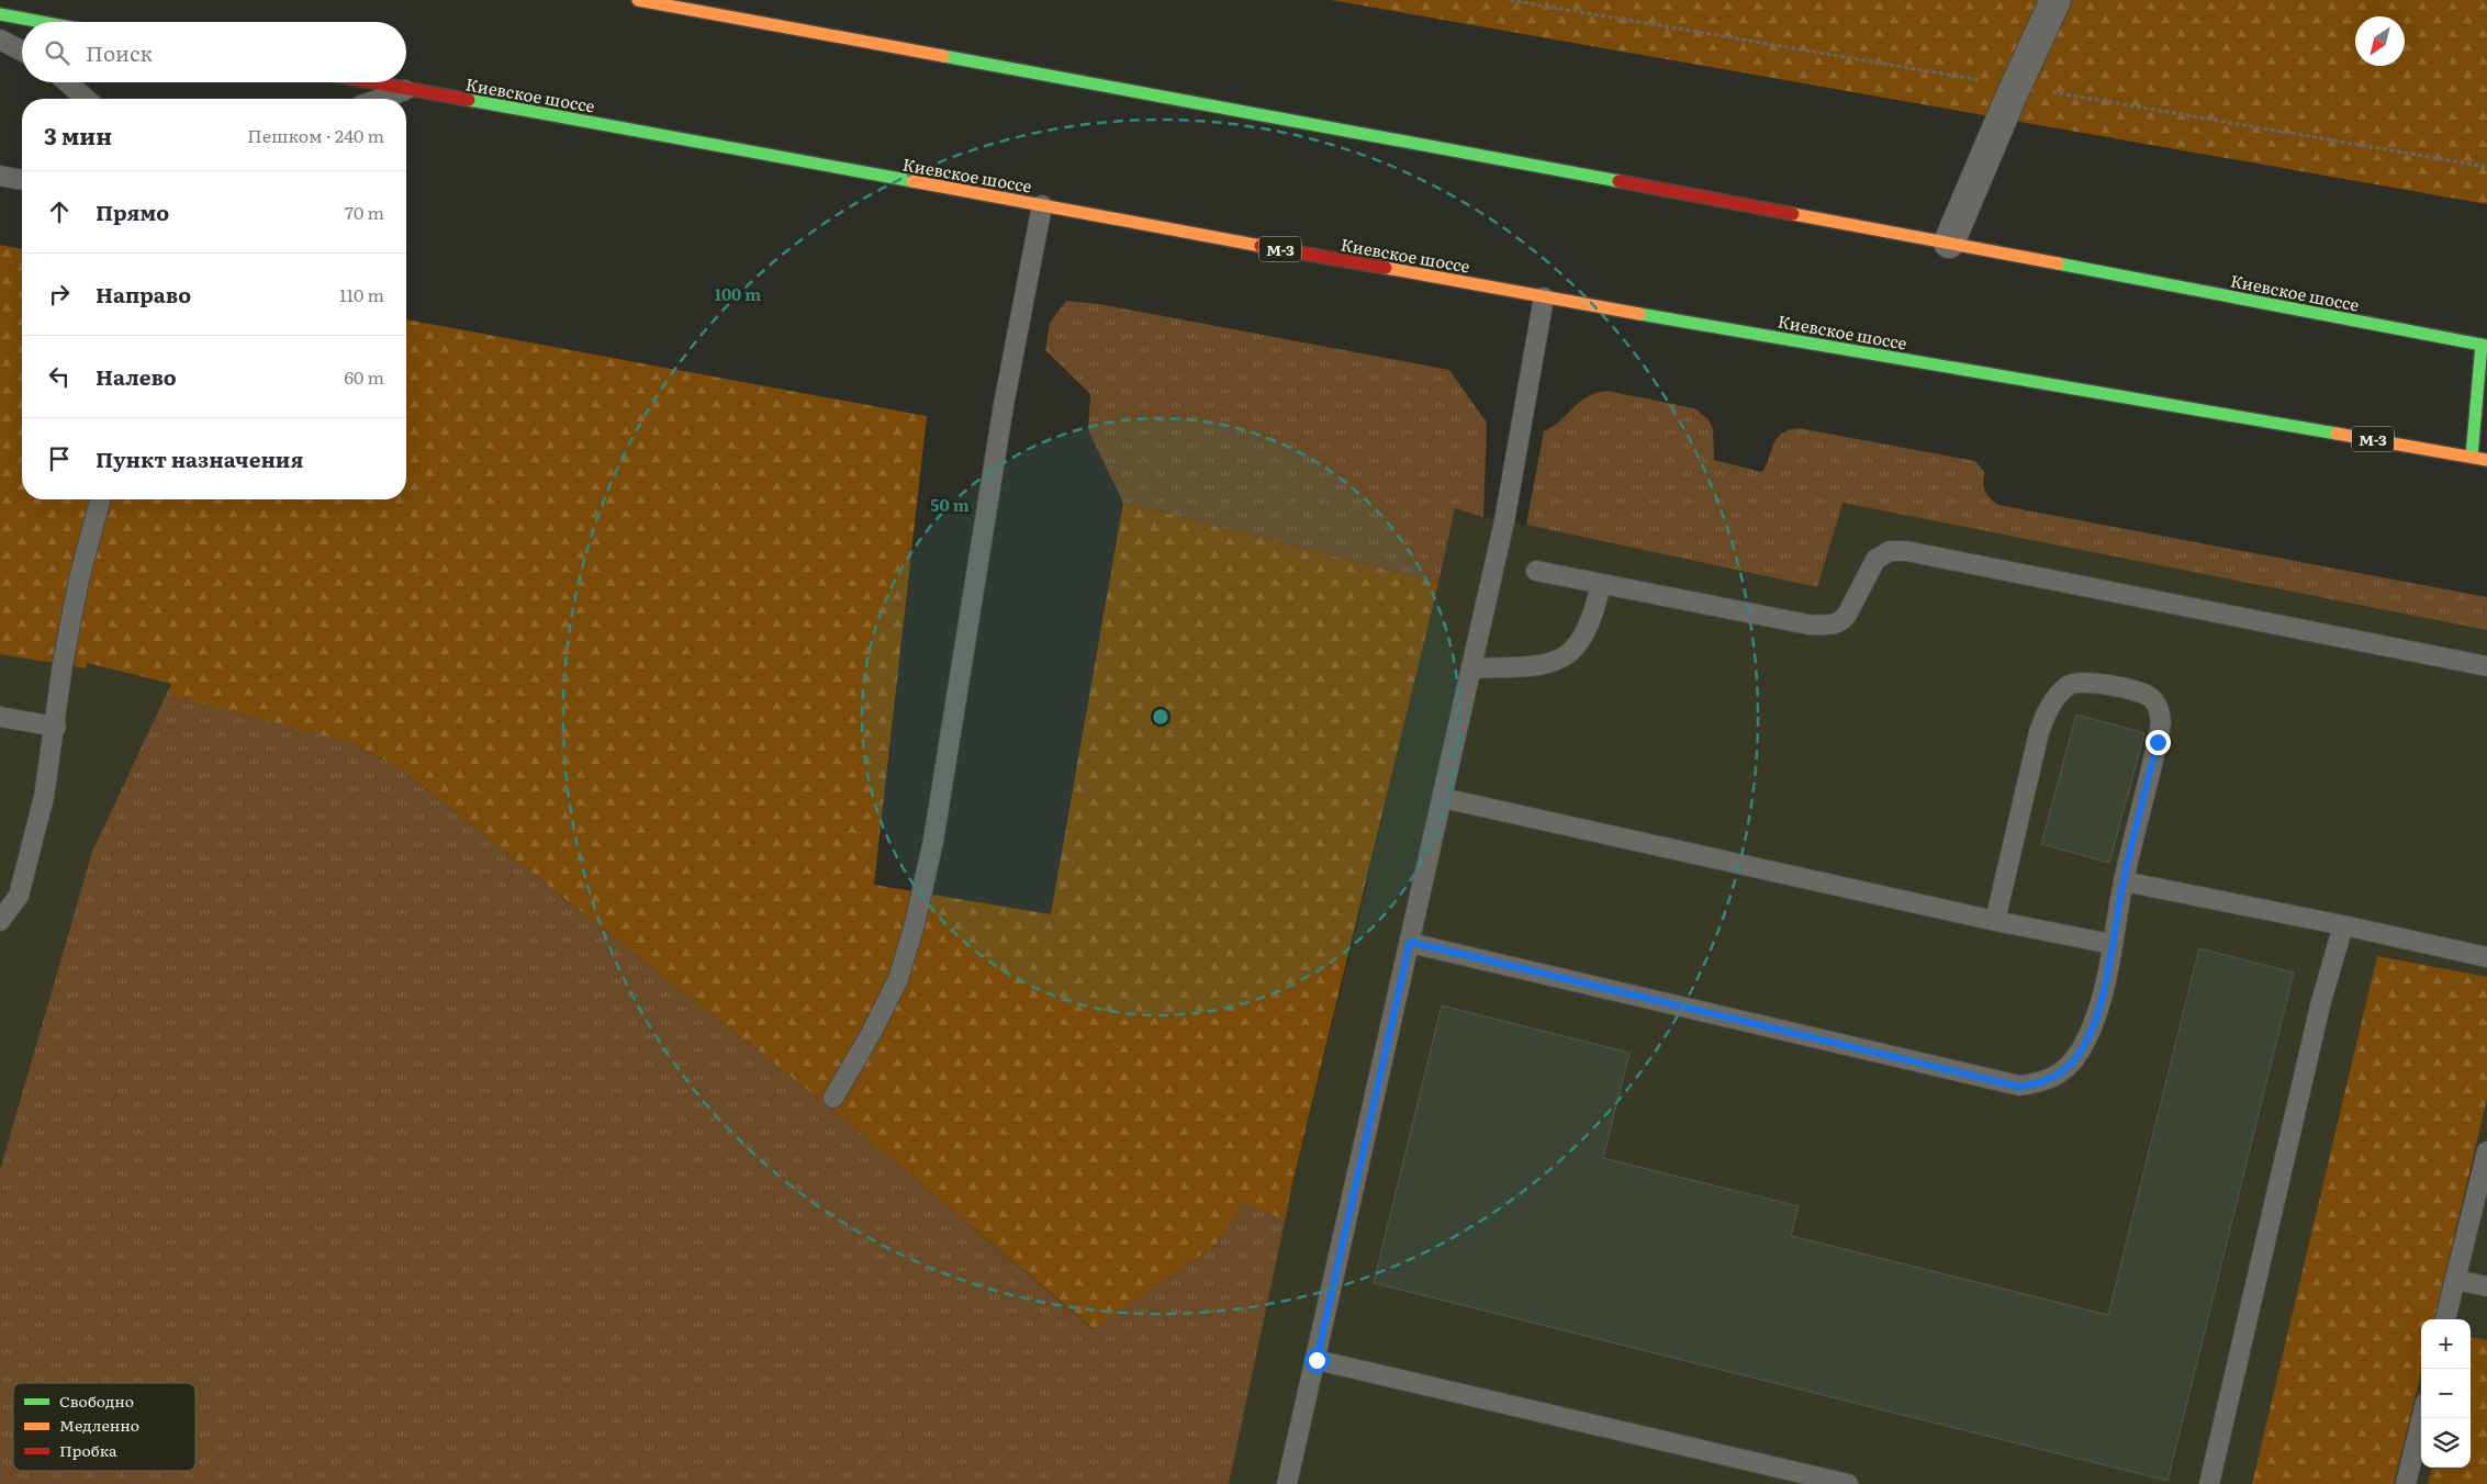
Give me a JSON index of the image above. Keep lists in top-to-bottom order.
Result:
{
  "streets": {
    "highway": ["Киевское шоссе", "М-3"]
  },
  "legend": ["Свободно", "Медленно", "Пробка"],
  "north": "bottom left",
  "page": {
    "search": "Поиск",
    "heading": ["3 мин", "Пешком · 240 m"],
    "list": [
      ["Прямо", "70 m"],
      ["Направо", "110 m"],
      ["Налево", "60 m"],
      "Пункт назначения"
    ],
    "map_buttons": ["+", "−"]
  },
  "rings": ["100 m", "50 m"]
}
